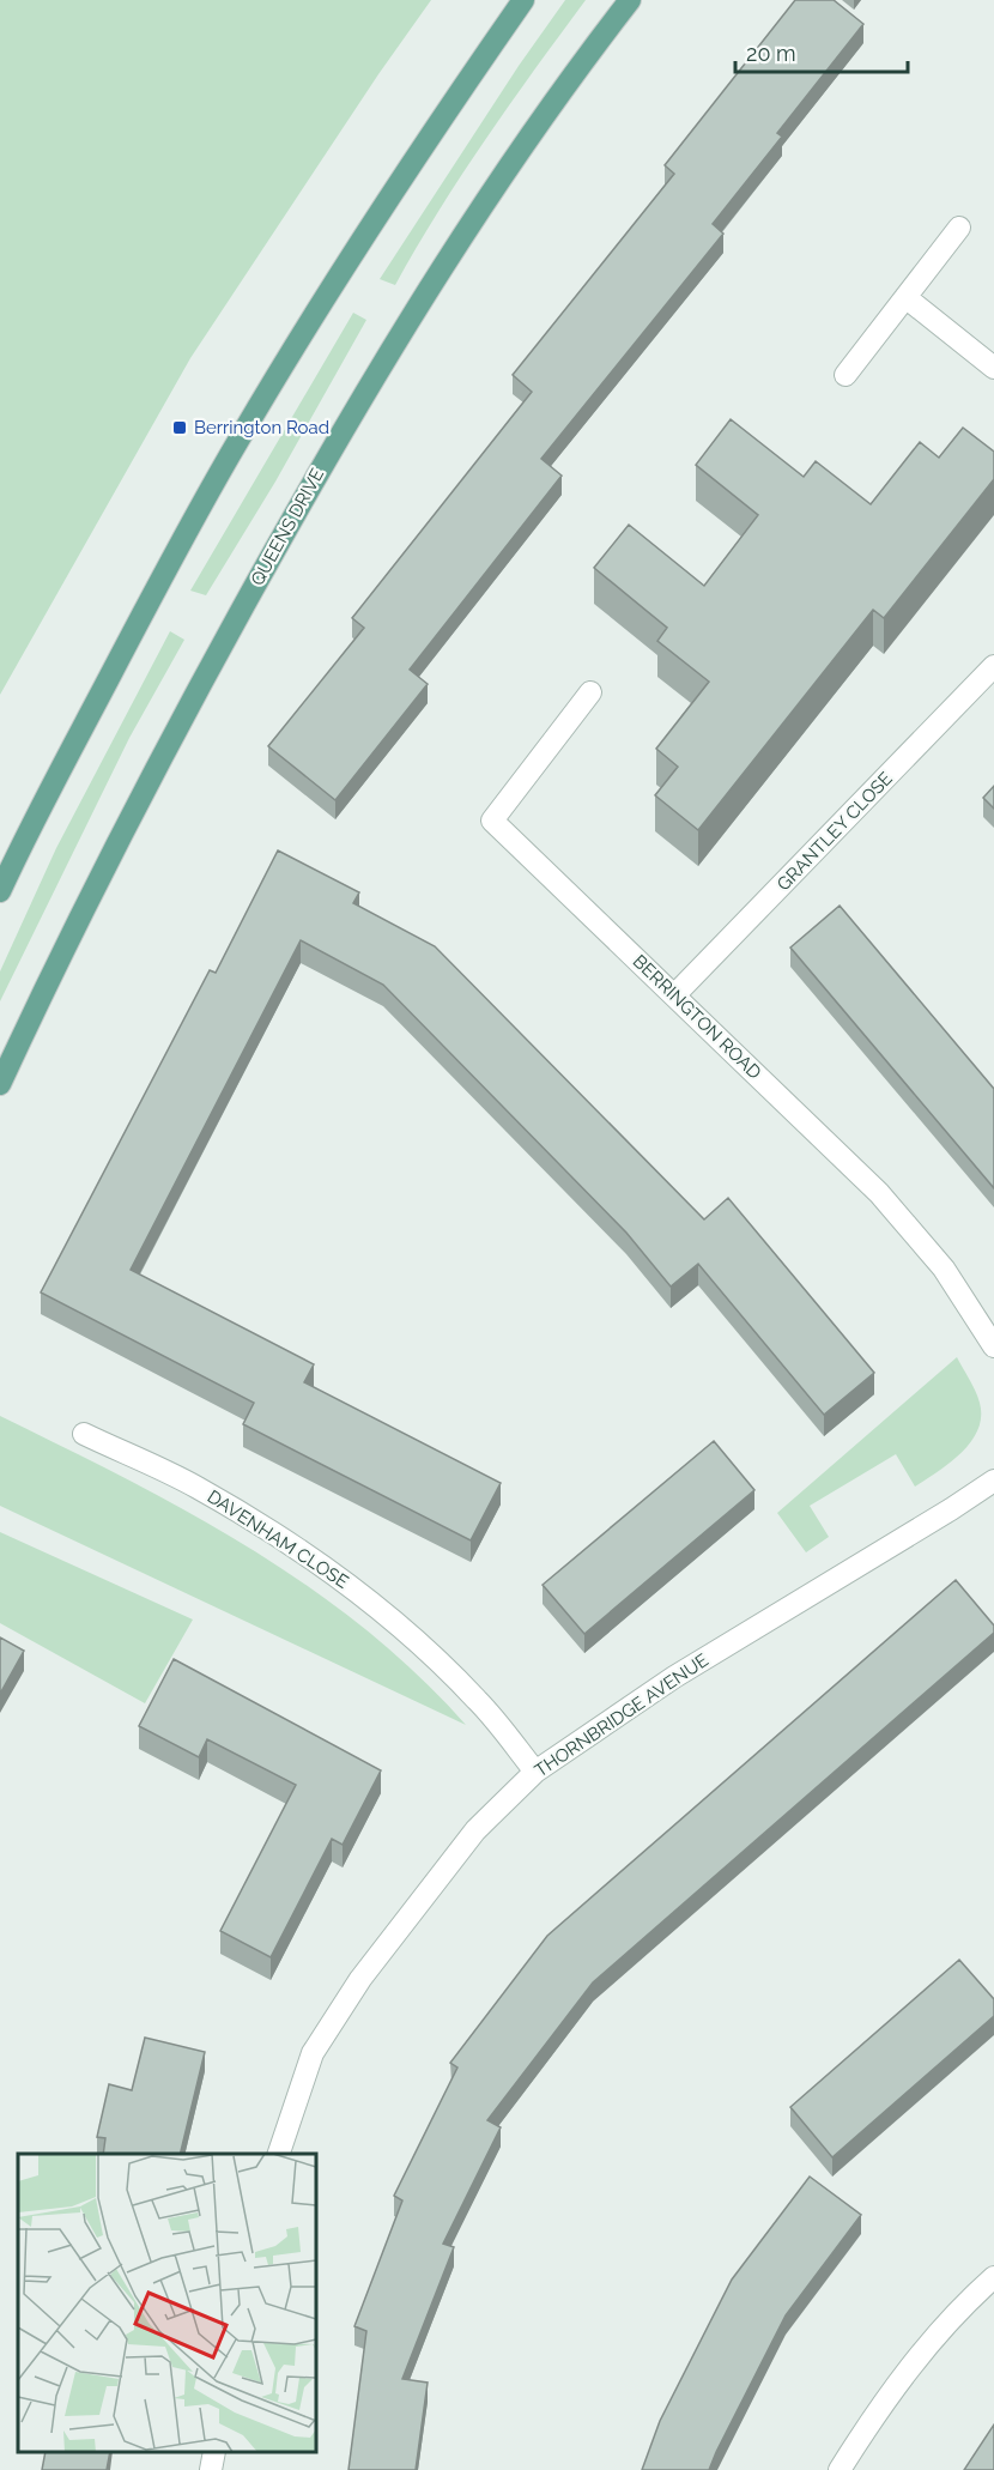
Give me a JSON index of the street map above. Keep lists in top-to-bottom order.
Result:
{
  "streets": {
    "main road": ["QUEENS DRIVE"],
    "street": [
      "GRANTLEY CLOSE",
      "BERRINGTON ROAD",
      "DAVENHAM CLOSE",
      "THORNBRIDGE AVENUE"
    ]
  },
  "crossings": [
    ["GRANTLEY CLOSE", "BERRINGTON ROAD"],
    ["DAVENHAM CLOSE", "THORNBRIDGE AVENUE"]
  ],
  "places": {
    "transit": ["Berrington Road"]
  },
  "scale_bar": "20 m"
}
